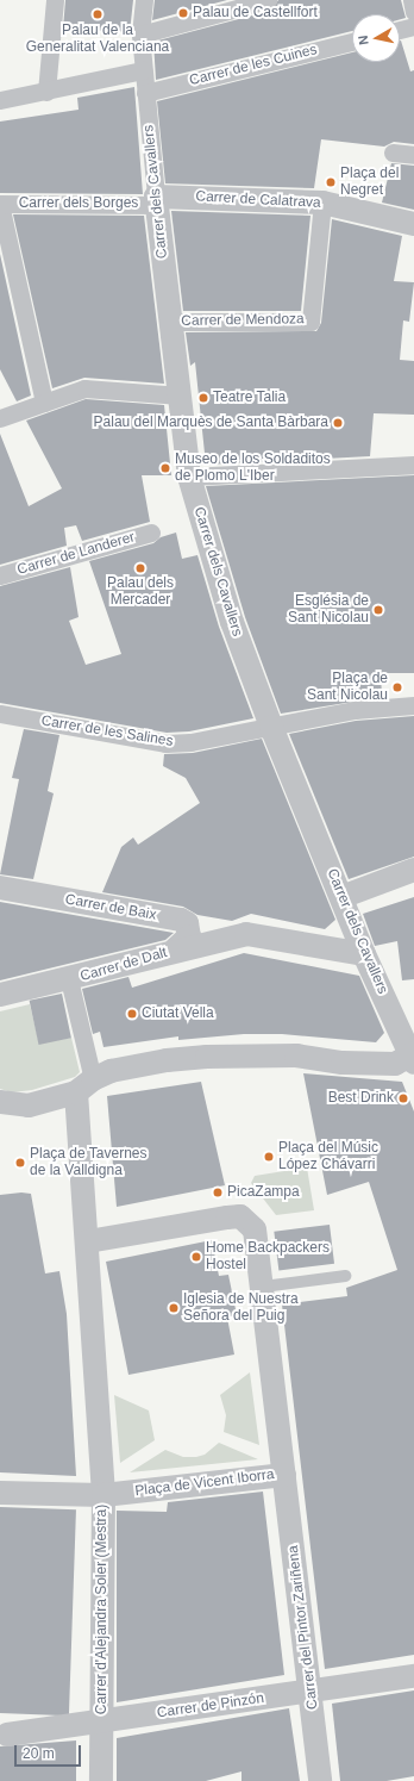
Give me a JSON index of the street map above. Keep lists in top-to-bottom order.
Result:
{
  "streets": {
    "street": [
      "Carrer de les Cuines",
      "Carrer dels Cavallers",
      "Carrer de Calatrava",
      "Carrer dels Borges",
      "Carrer de Mendoza",
      "Carrer de Landerer",
      "Carrer de les Salines",
      "Carrer de Baix",
      "Carrer de Dalt",
      "Plaça de Vicent Iborra",
      "Carrer d'Alejandra Soler (Mestra)",
      "Carrer del Pintor Zariñena",
      "Carrer de Pinzón"
    ]
  },
  "crossings": [
    ["Carrer de les Cuines", "Carrer dels Cavallers"],
    ["Carrer dels Cavallers", "Carrer de Calatrava"],
    ["Carrer dels Cavallers", "Carrer dels Borges"],
    ["Carrer dels Cavallers", "Carrer de Mendoza"],
    ["Carrer dels Cavallers", "Carrer de les Salines"],
    ["Carrer dels Cavallers", "Carrer de Dalt"],
    ["Carrer de Calatrava", "Carrer dels Borges"],
    ["Carrer de Calatrava", "Carrer de Mendoza"],
    ["Carrer de Baix", "Carrer de Dalt"],
    ["Plaça de Vicent Iborra", "Carrer d'Alejandra Soler (Mestra)"],
    ["Plaça de Vicent Iborra", "Carrer del Pintor Zariñena"],
    ["Carrer d'Alejandra Soler (Mestra)", "Carrer de Pinzón"],
    ["Carrer del Pintor Zariñena", "Carrer de Pinzón"]
  ],
  "places": [
    "Palau de Castellfort",
    "Palau de la Generalitat Valenciana",
    "Plaça del Negret",
    "Teatre Talia",
    "Palau del Marquès de Santa Bàrbara",
    "Museo de los Soldaditos de Plomo L'Iber",
    "Palau dels Mercader",
    "Església de Sant Nicolau",
    "Plaça de Sant Nicolau",
    "Ciutat Vella",
    "Best Drink",
    "Plaça del Músic López Chávarri",
    "Plaça de Tavernes de la Valldigna",
    "PicaZampa",
    "Home Backpackers Hostel",
    "Iglesia de Nuestra Señora del Puig"
  ],
  "scale_bar": "20 m",
  "north": "left"
}
